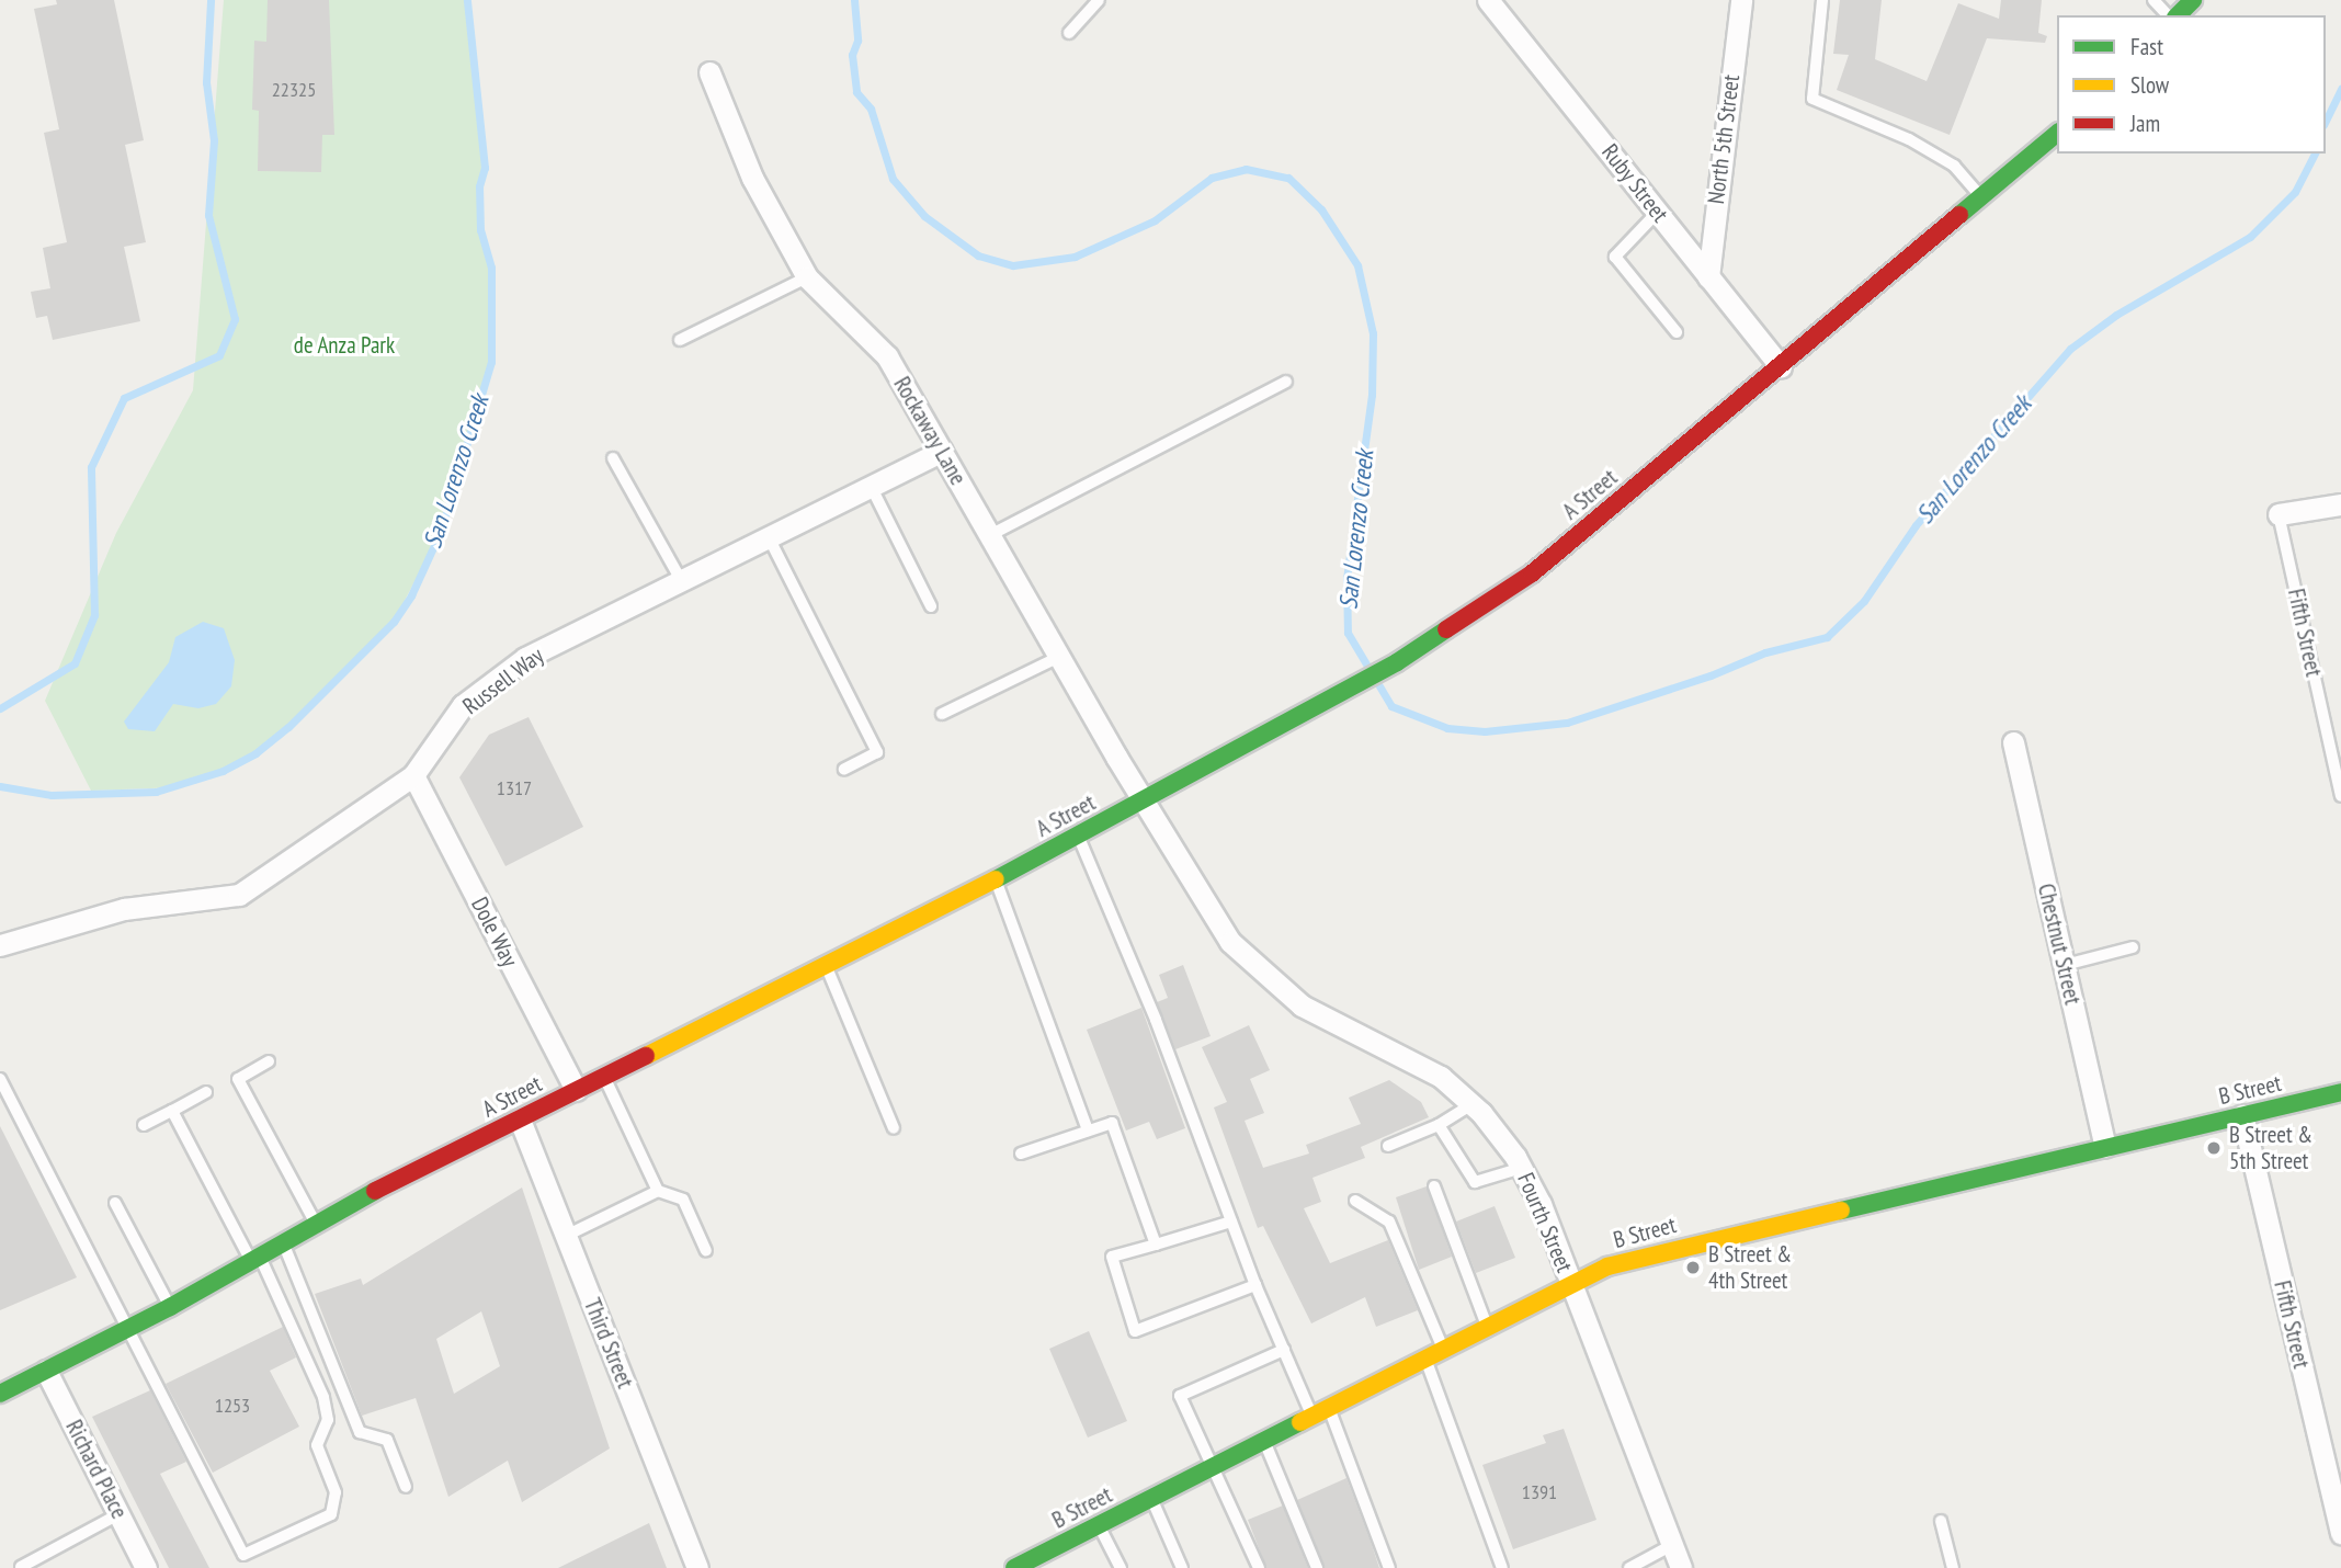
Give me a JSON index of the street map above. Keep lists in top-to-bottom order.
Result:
{
  "streets": {
    "main road": ["A Street", "B Street"],
    "street": [
      "North 5th Street",
      "Ruby Street",
      "Rockaway Lane",
      "Fifth Street",
      "Russell Way",
      "Dole Way",
      "Chestnut Street",
      "Fourth Street",
      "Third Street",
      "Richard Place"
    ]
  },
  "crossings": [
    ["North 5th Street", "Ruby Street"],
    ["Ruby Street", "A Street"],
    ["Rockaway Lane", "A Street"],
    ["Rockaway Lane", "Russell Way"],
    ["Rockaway Lane", "Fourth Street"],
    ["A Street", "Dole Way"],
    ["A Street", "Fourth Street"],
    ["A Street", "Third Street"],
    ["A Street", "Richard Place"],
    ["Fifth Street", "B Street"],
    ["Russell Way", "Dole Way"],
    ["Chestnut Street", "B Street"],
    ["B Street", "Fourth Street"]
  ],
  "water": ["San Lorenzo Creek"],
  "parks": ["de Anza Park"],
  "places": ["B Street & 5th Street", "B Street & 4th Street"],
  "house_numbers": [
    "22325",
    "1317",
    "1253",
    "1391"
  ],
  "legend": ["Fast", "Slow", "Jam"]
}
